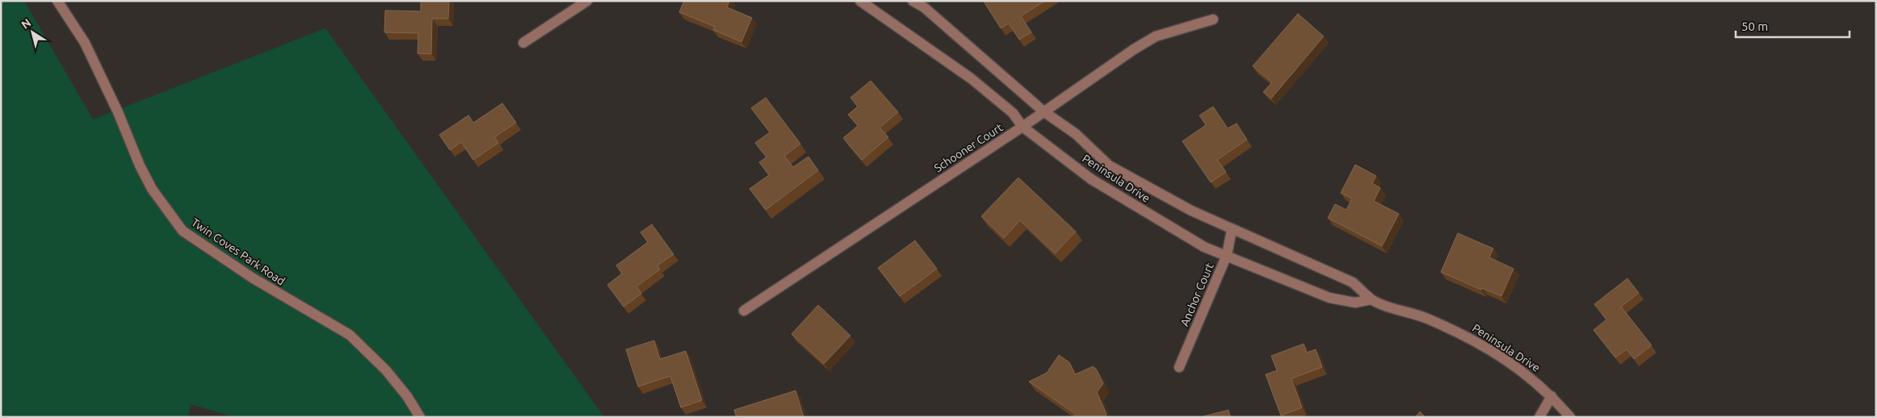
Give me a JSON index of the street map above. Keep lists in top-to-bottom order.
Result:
{
  "streets": {
    "street": [
      "Schooner Court",
      "Peninsula Drive",
      "Twin Coves Park Road",
      "Anchor Court"
    ]
  },
  "crossings": [
    ["Schooner Court", "Peninsula Drive"],
    ["Peninsula Drive", "Anchor Court"]
  ],
  "scale_bar": "50 m",
  "north": "top left"
}
